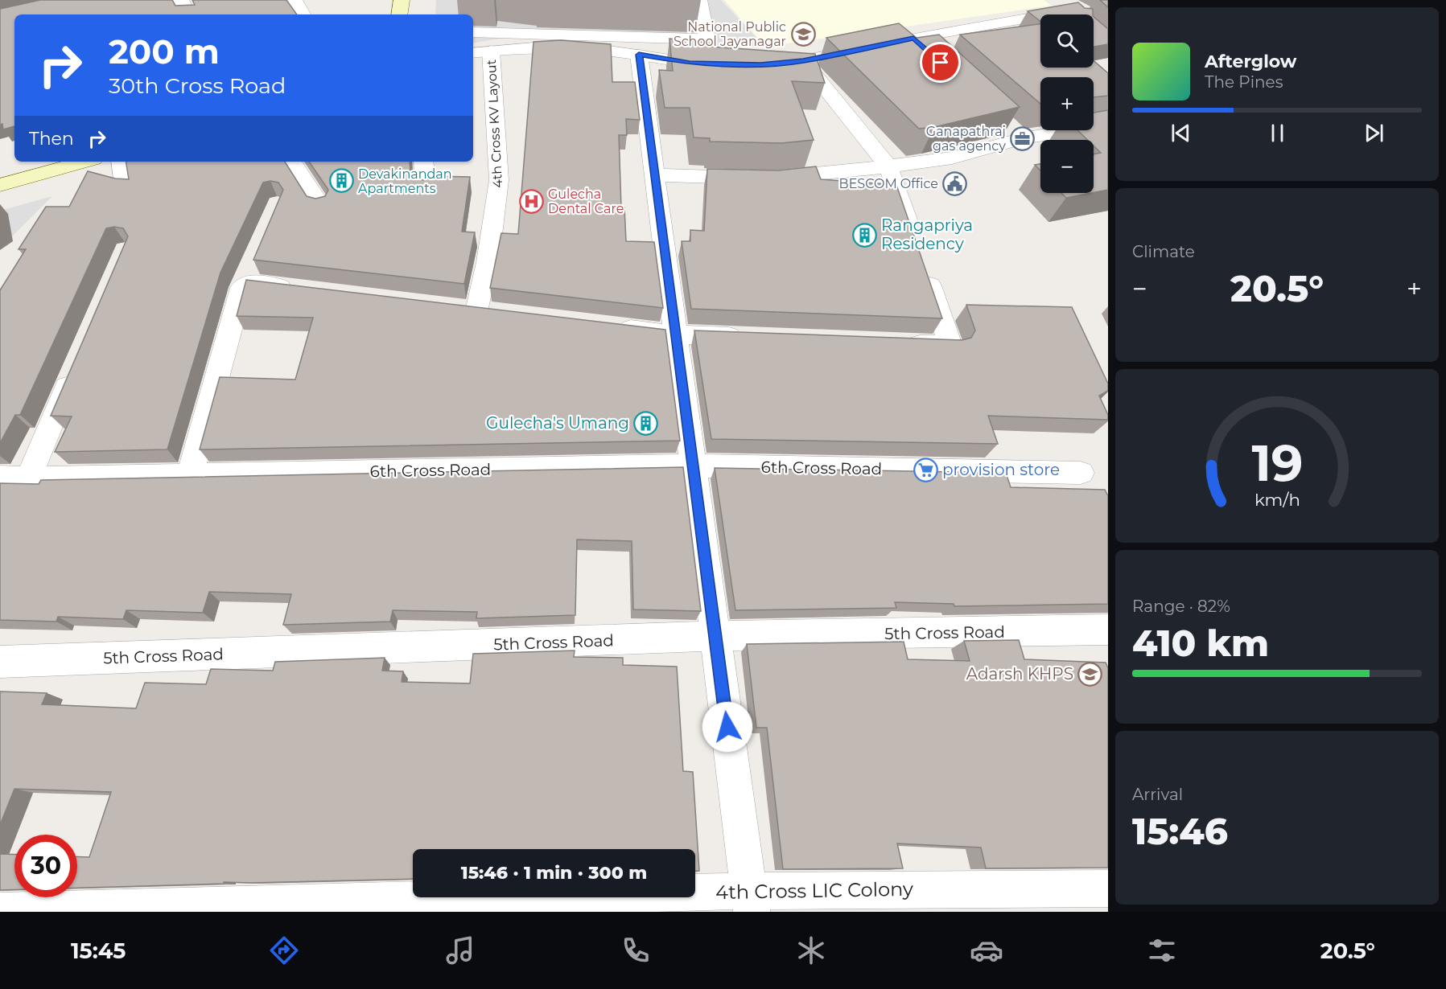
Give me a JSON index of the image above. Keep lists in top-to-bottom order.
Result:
{
  "streets": {
    "street": [
      "4th Cross KV Layout",
      "6th Cross Road",
      "5th Cross Road",
      "4th Cross LIC Colony"
    ]
  },
  "places": {
    "school or university": ["National Public School Jayanagar", "Adarsh KHPS"],
    "office": ["Ganapathraj gas agency"],
    "building": ["Devakinandan Apartments", "Rangapriya Residency", "Gulecha's Umang"],
    "public building": ["BESCOM Office"],
    "hospital": ["Gulecha Dental Care"],
    "supermarket": ["provision store"]
  },
  "page": {
    "map_buttons": ["+", "−"],
    "turn": ["200 m", "30th Cross Road"],
    "song": ["Afterglow", "The Pines"],
    "then": "Then",
    "tile": [
      "Climate",
      ["Range · 82%", "410 km"],
      ["Arrival", "15:46"]
    ],
    "heat": ["−", "20.5°", "+"],
    "limit": "30",
    "trip": "15:46 · 1 min · 300 m",
    "tabs": ["15:45", "20.5°"],
    "gauge": ["19", "km/h"]
  }
}
